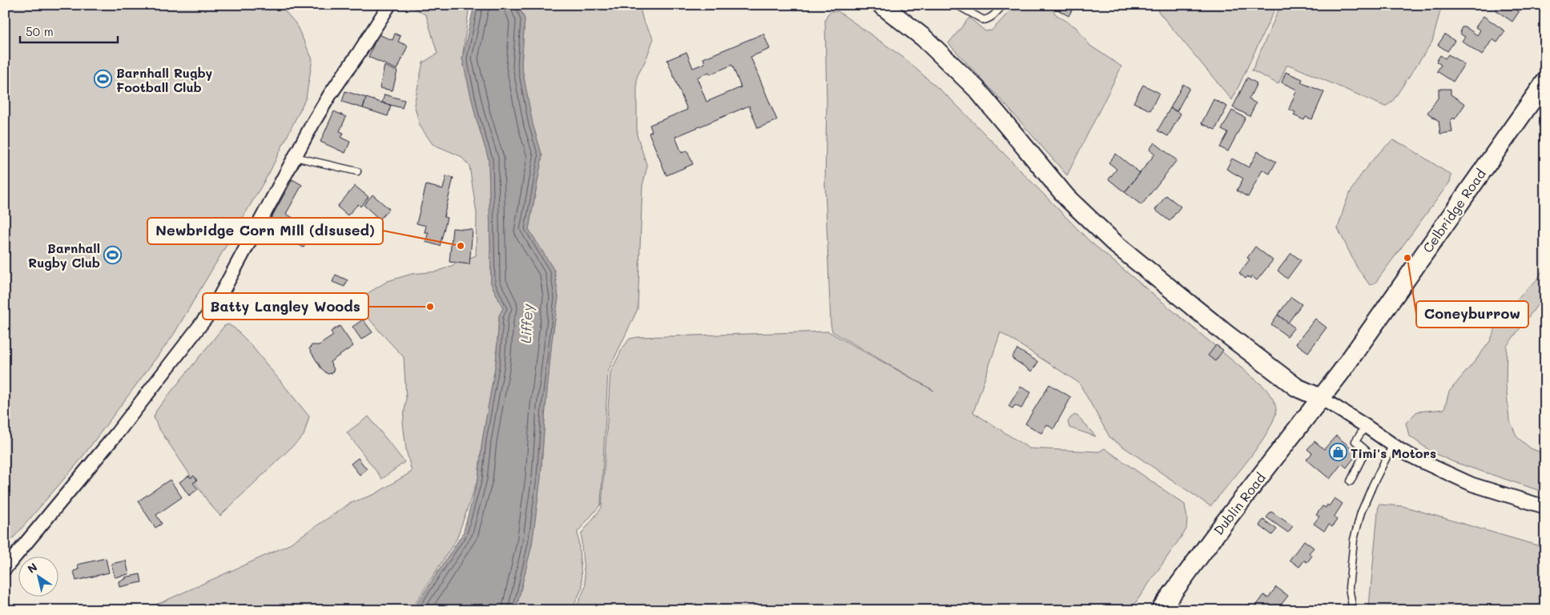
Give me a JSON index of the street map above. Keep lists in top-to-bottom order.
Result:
{
  "streets": {
    "main road": ["Celbridge Road", "Dublin Road"]
  },
  "crossings": [
    ["Celbridge Road", "Dublin Road"]
  ],
  "water": ["Liffey"],
  "places": {
    "sports": ["Barnhall Rugby Football Club", "Barnhall Rugby Club"],
    "other": ["Newbridge Corn Mill (disused)", "Coneyburrow", "Batty Langley Woods"],
    "shop": ["Timi's Motors"]
  },
  "scale_bar": "50 m",
  "north": "top left"
}
